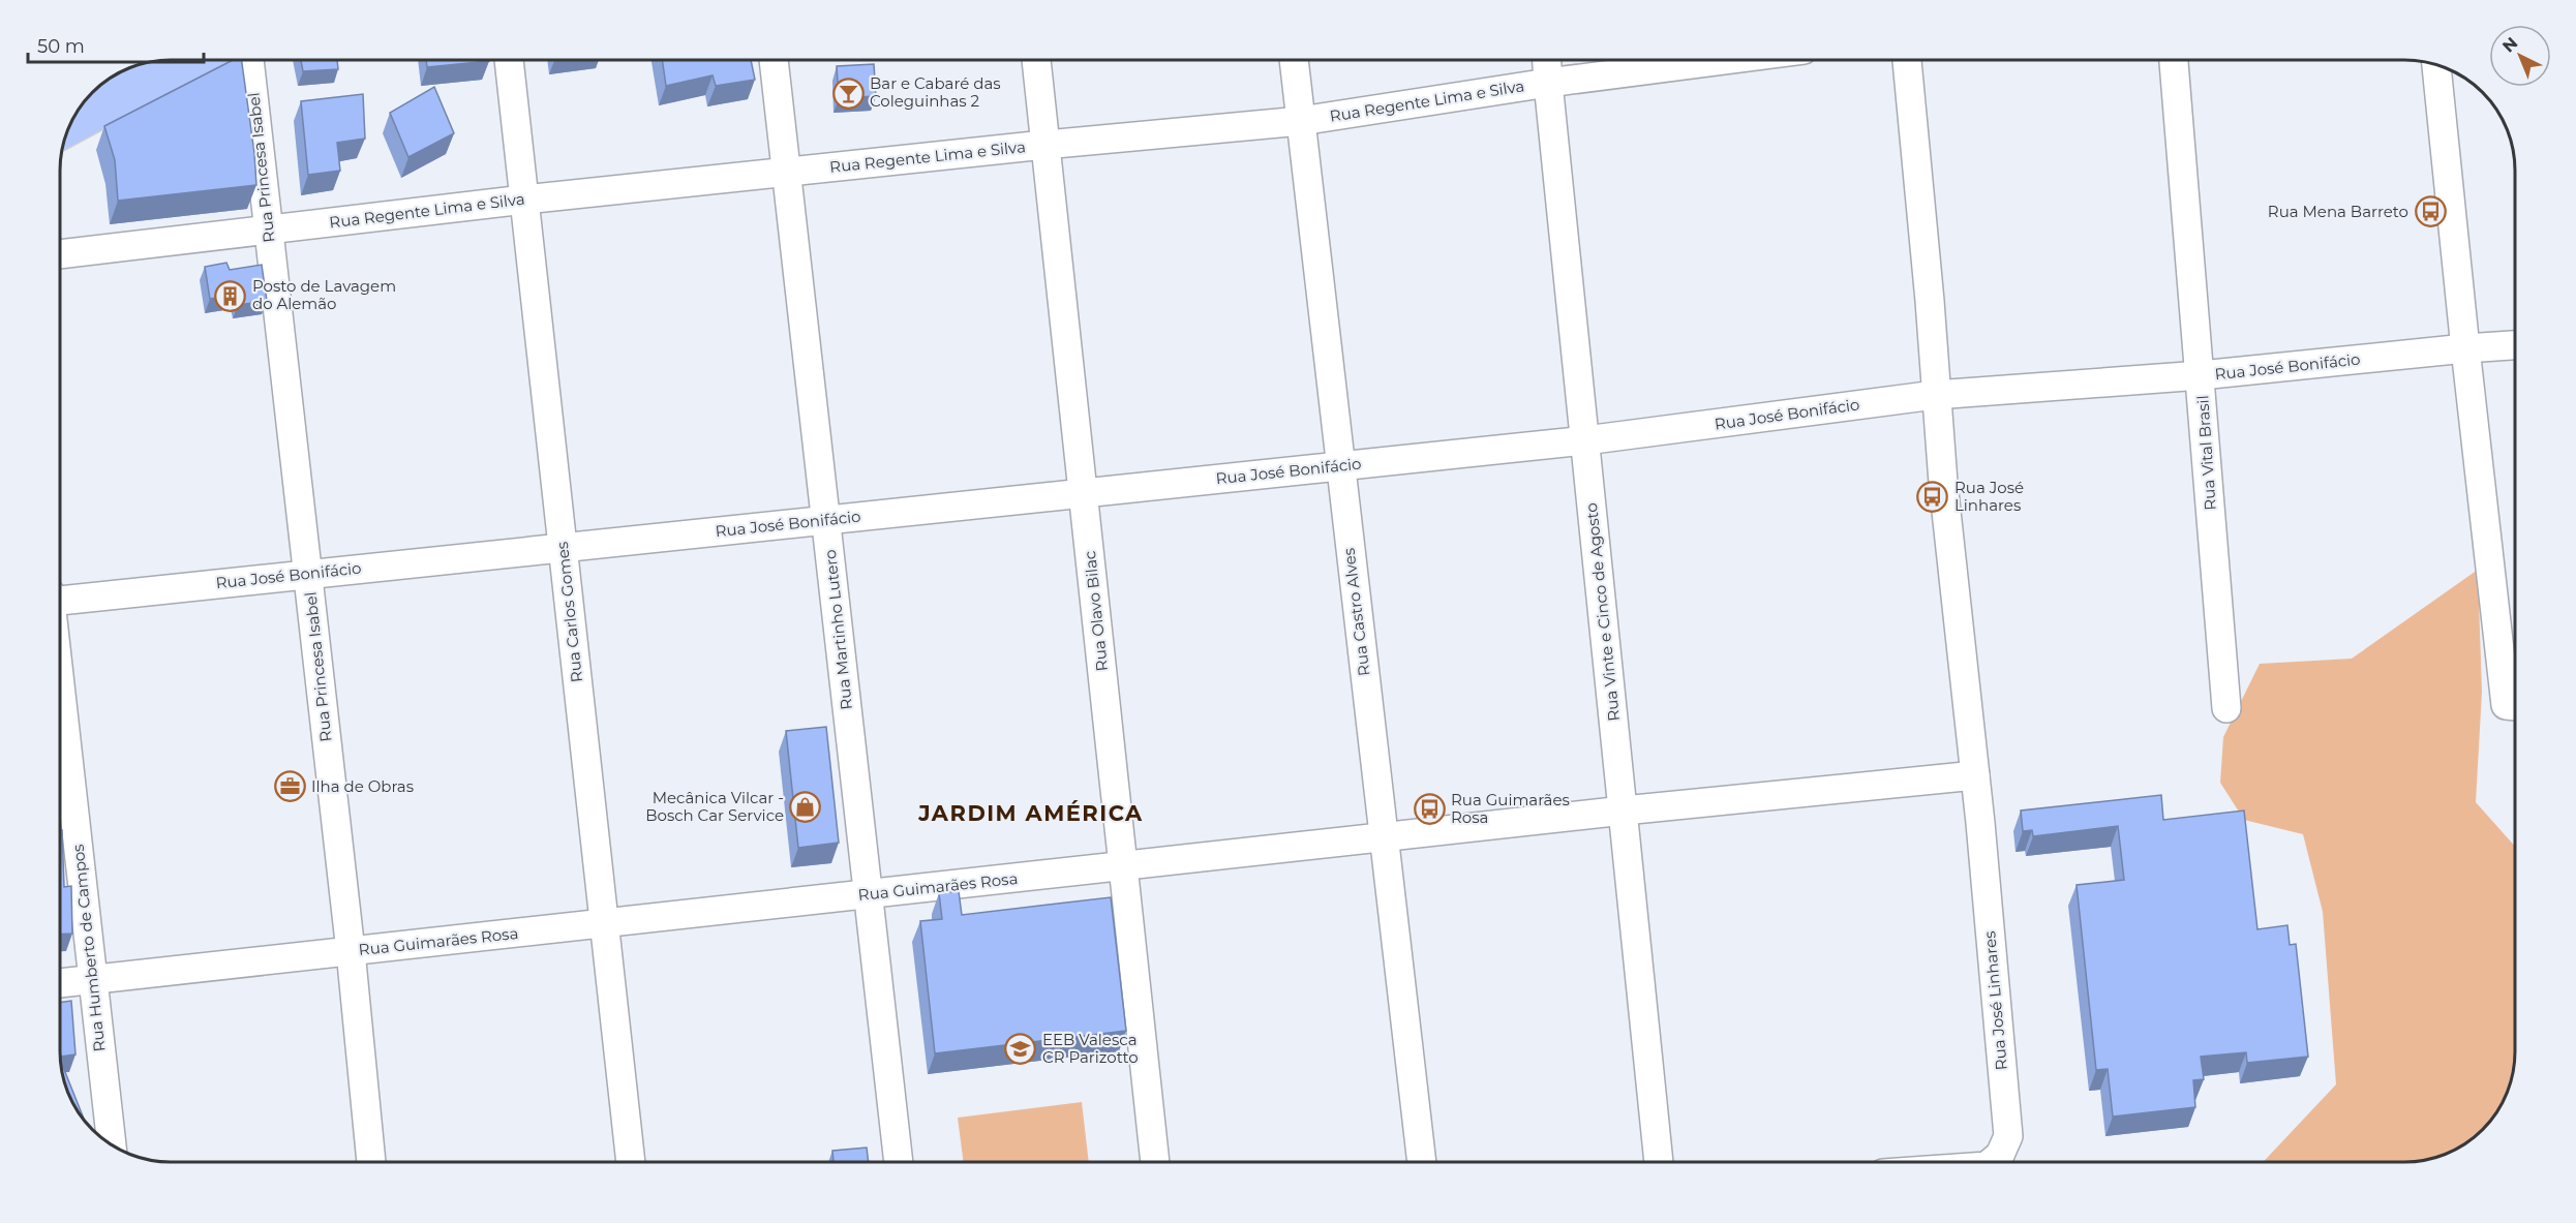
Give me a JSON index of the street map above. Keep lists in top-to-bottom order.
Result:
{
  "streets": {
    "street": [
      "Rua Regente Lima e Silva",
      "Rua Princesa Isabel",
      "Rua José Bonifácio",
      "Rua Vital Brasil",
      "Rua Olavo Bilac",
      "Rua Carlos Gomes",
      "Rua Castro Alves",
      "Rua Vinte e Cinco de Agosto",
      "Rua Martinho Lutero",
      "Rua Guimarães Rosa",
      "Rua Humberto de Campos",
      "Rua José Linhares"
    ]
  },
  "crossings": [
    ["Rua Regente Lima e Silva", "Rua Princesa Isabel"],
    ["Rua Regente Lima e Silva", "Rua Olavo Bilac"],
    ["Rua Regente Lima e Silva", "Rua Carlos Gomes"],
    ["Rua Regente Lima e Silva", "Rua Castro Alves"],
    ["Rua Regente Lima e Silva", "Rua Vinte e Cinco de Agosto"],
    ["Rua Regente Lima e Silva", "Rua Martinho Lutero"],
    ["Rua Princesa Isabel", "Rua José Bonifácio"],
    ["Rua Princesa Isabel", "Rua Guimarães Rosa"],
    ["Rua José Bonifácio", "Rua Vital Brasil"],
    ["Rua José Bonifácio", "Rua Olavo Bilac"],
    ["Rua José Bonifácio", "Rua Carlos Gomes"],
    ["Rua José Bonifácio", "Rua Castro Alves"],
    ["Rua José Bonifácio", "Rua Vinte e Cinco de Agosto"],
    ["Rua José Bonifácio", "Rua Martinho Lutero"],
    ["Rua José Bonifácio", "Rua José Linhares"],
    ["Rua Olavo Bilac", "Rua Guimarães Rosa"],
    ["Rua Carlos Gomes", "Rua Guimarães Rosa"],
    ["Rua Castro Alves", "Rua Guimarães Rosa"],
    ["Rua Vinte e Cinco de Agosto", "Rua Guimarães Rosa"],
    ["Rua Martinho Lutero", "Rua Guimarães Rosa"],
    ["Rua Guimarães Rosa", "Rua Humberto de Campos"],
    ["Rua Guimarães Rosa", "Rua José Linhares"]
  ],
  "districts": ["JARDIM AMÉRICA"],
  "places": {
    "bar": ["Bar e Cabaré das Coleguinhas 2"],
    "bus stop": ["Rua Mena Barreto", "Rua José Linhares", "Rua Guimarães Rosa"],
    "building": ["Posto de Lavagem do Alemão"],
    "office": ["Ilha de Obras"],
    "shop": ["Mecânica Vilcar - Bosch Car Service"],
    "school or university": ["EEB Valesca CR Parizotto"]
  },
  "scale_bar": "50 m",
  "north": "top left"
}
